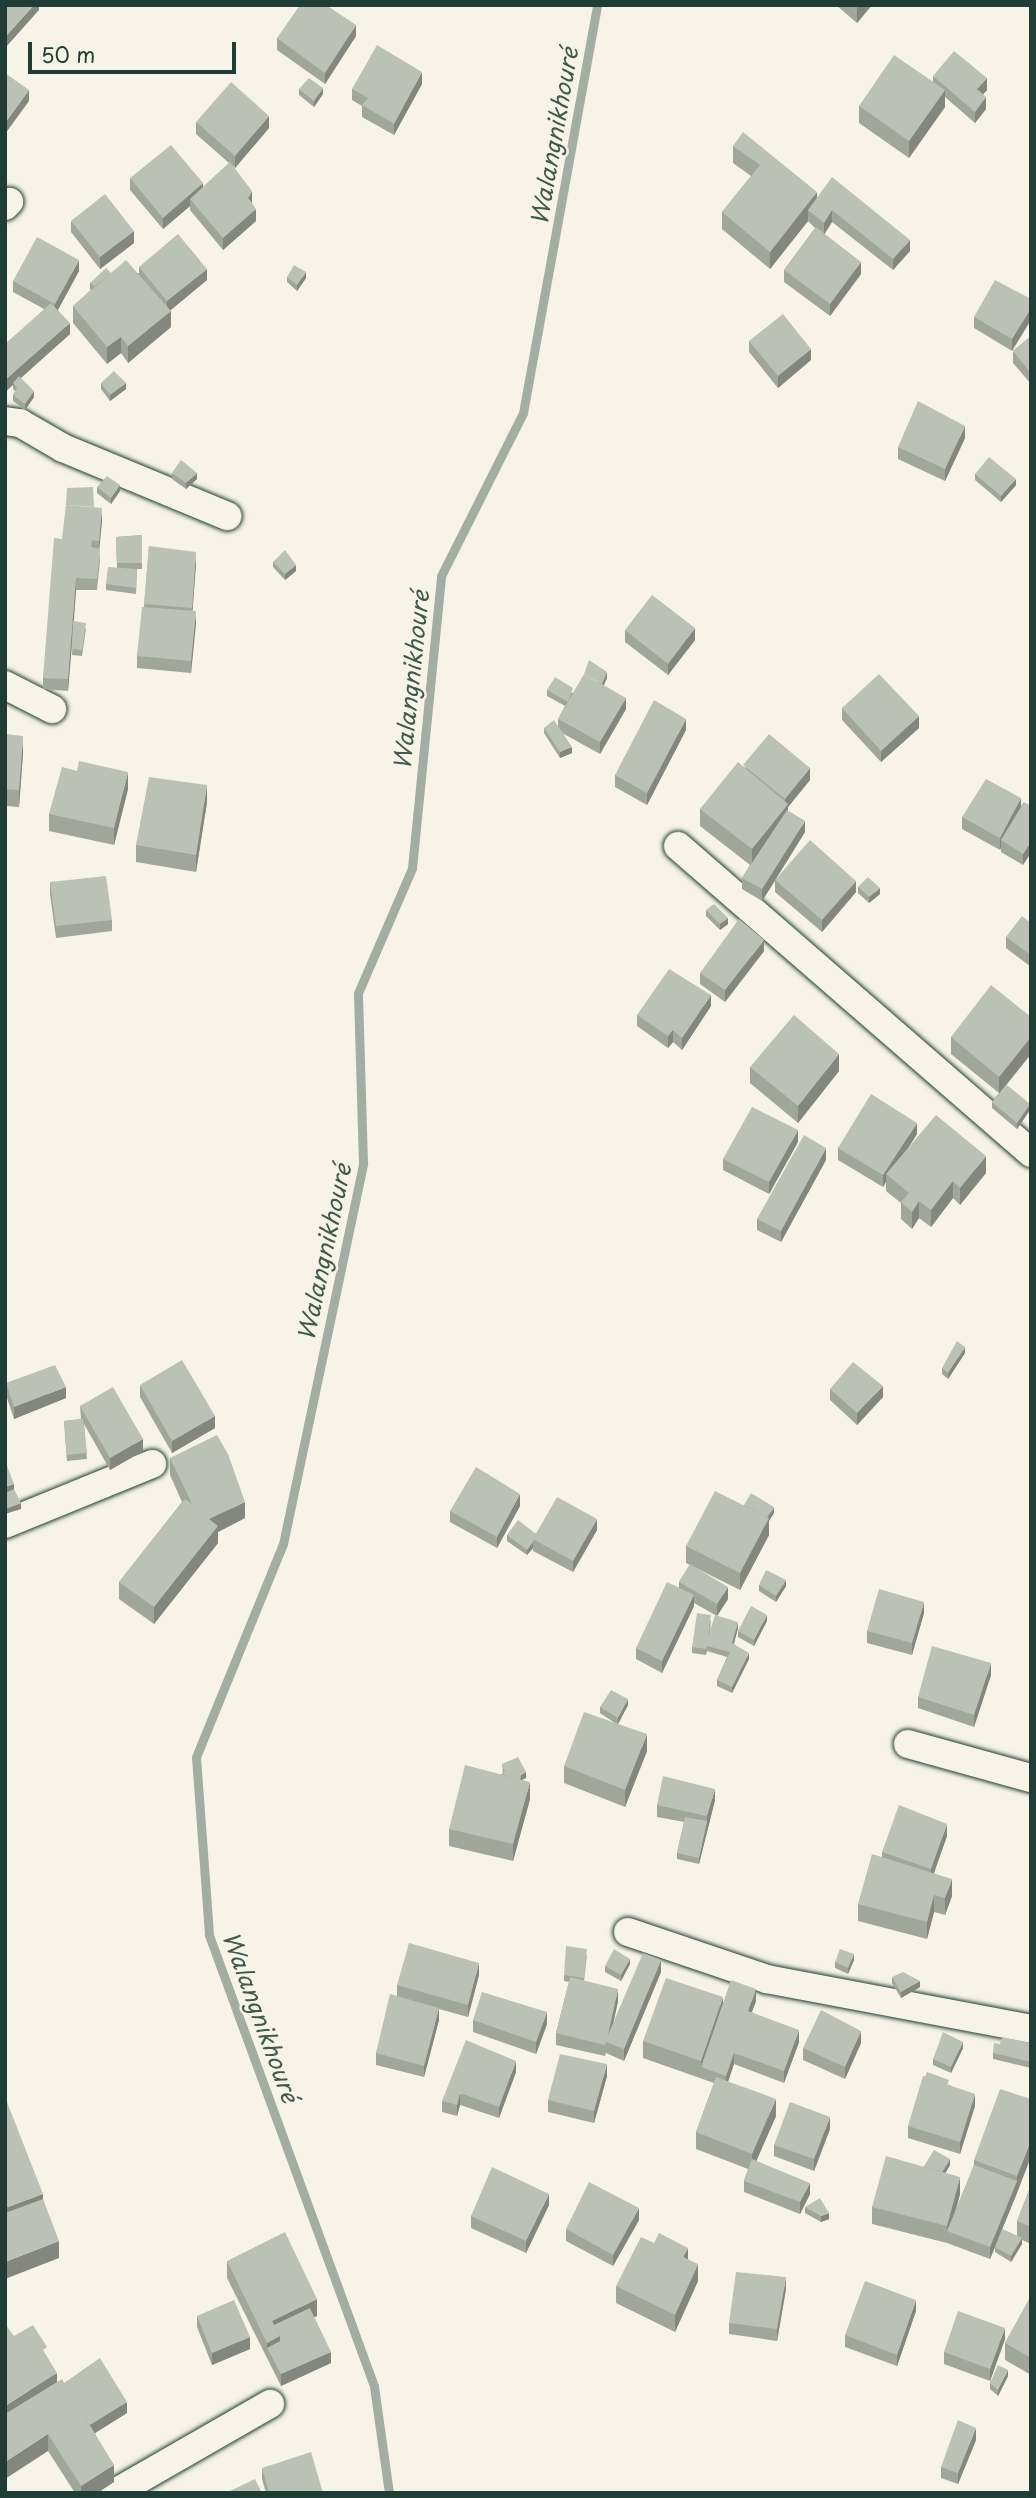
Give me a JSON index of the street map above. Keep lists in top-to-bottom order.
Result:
{
  "water": ["Walangnikhouré"],
  "scale_bar": "50 m"
}
